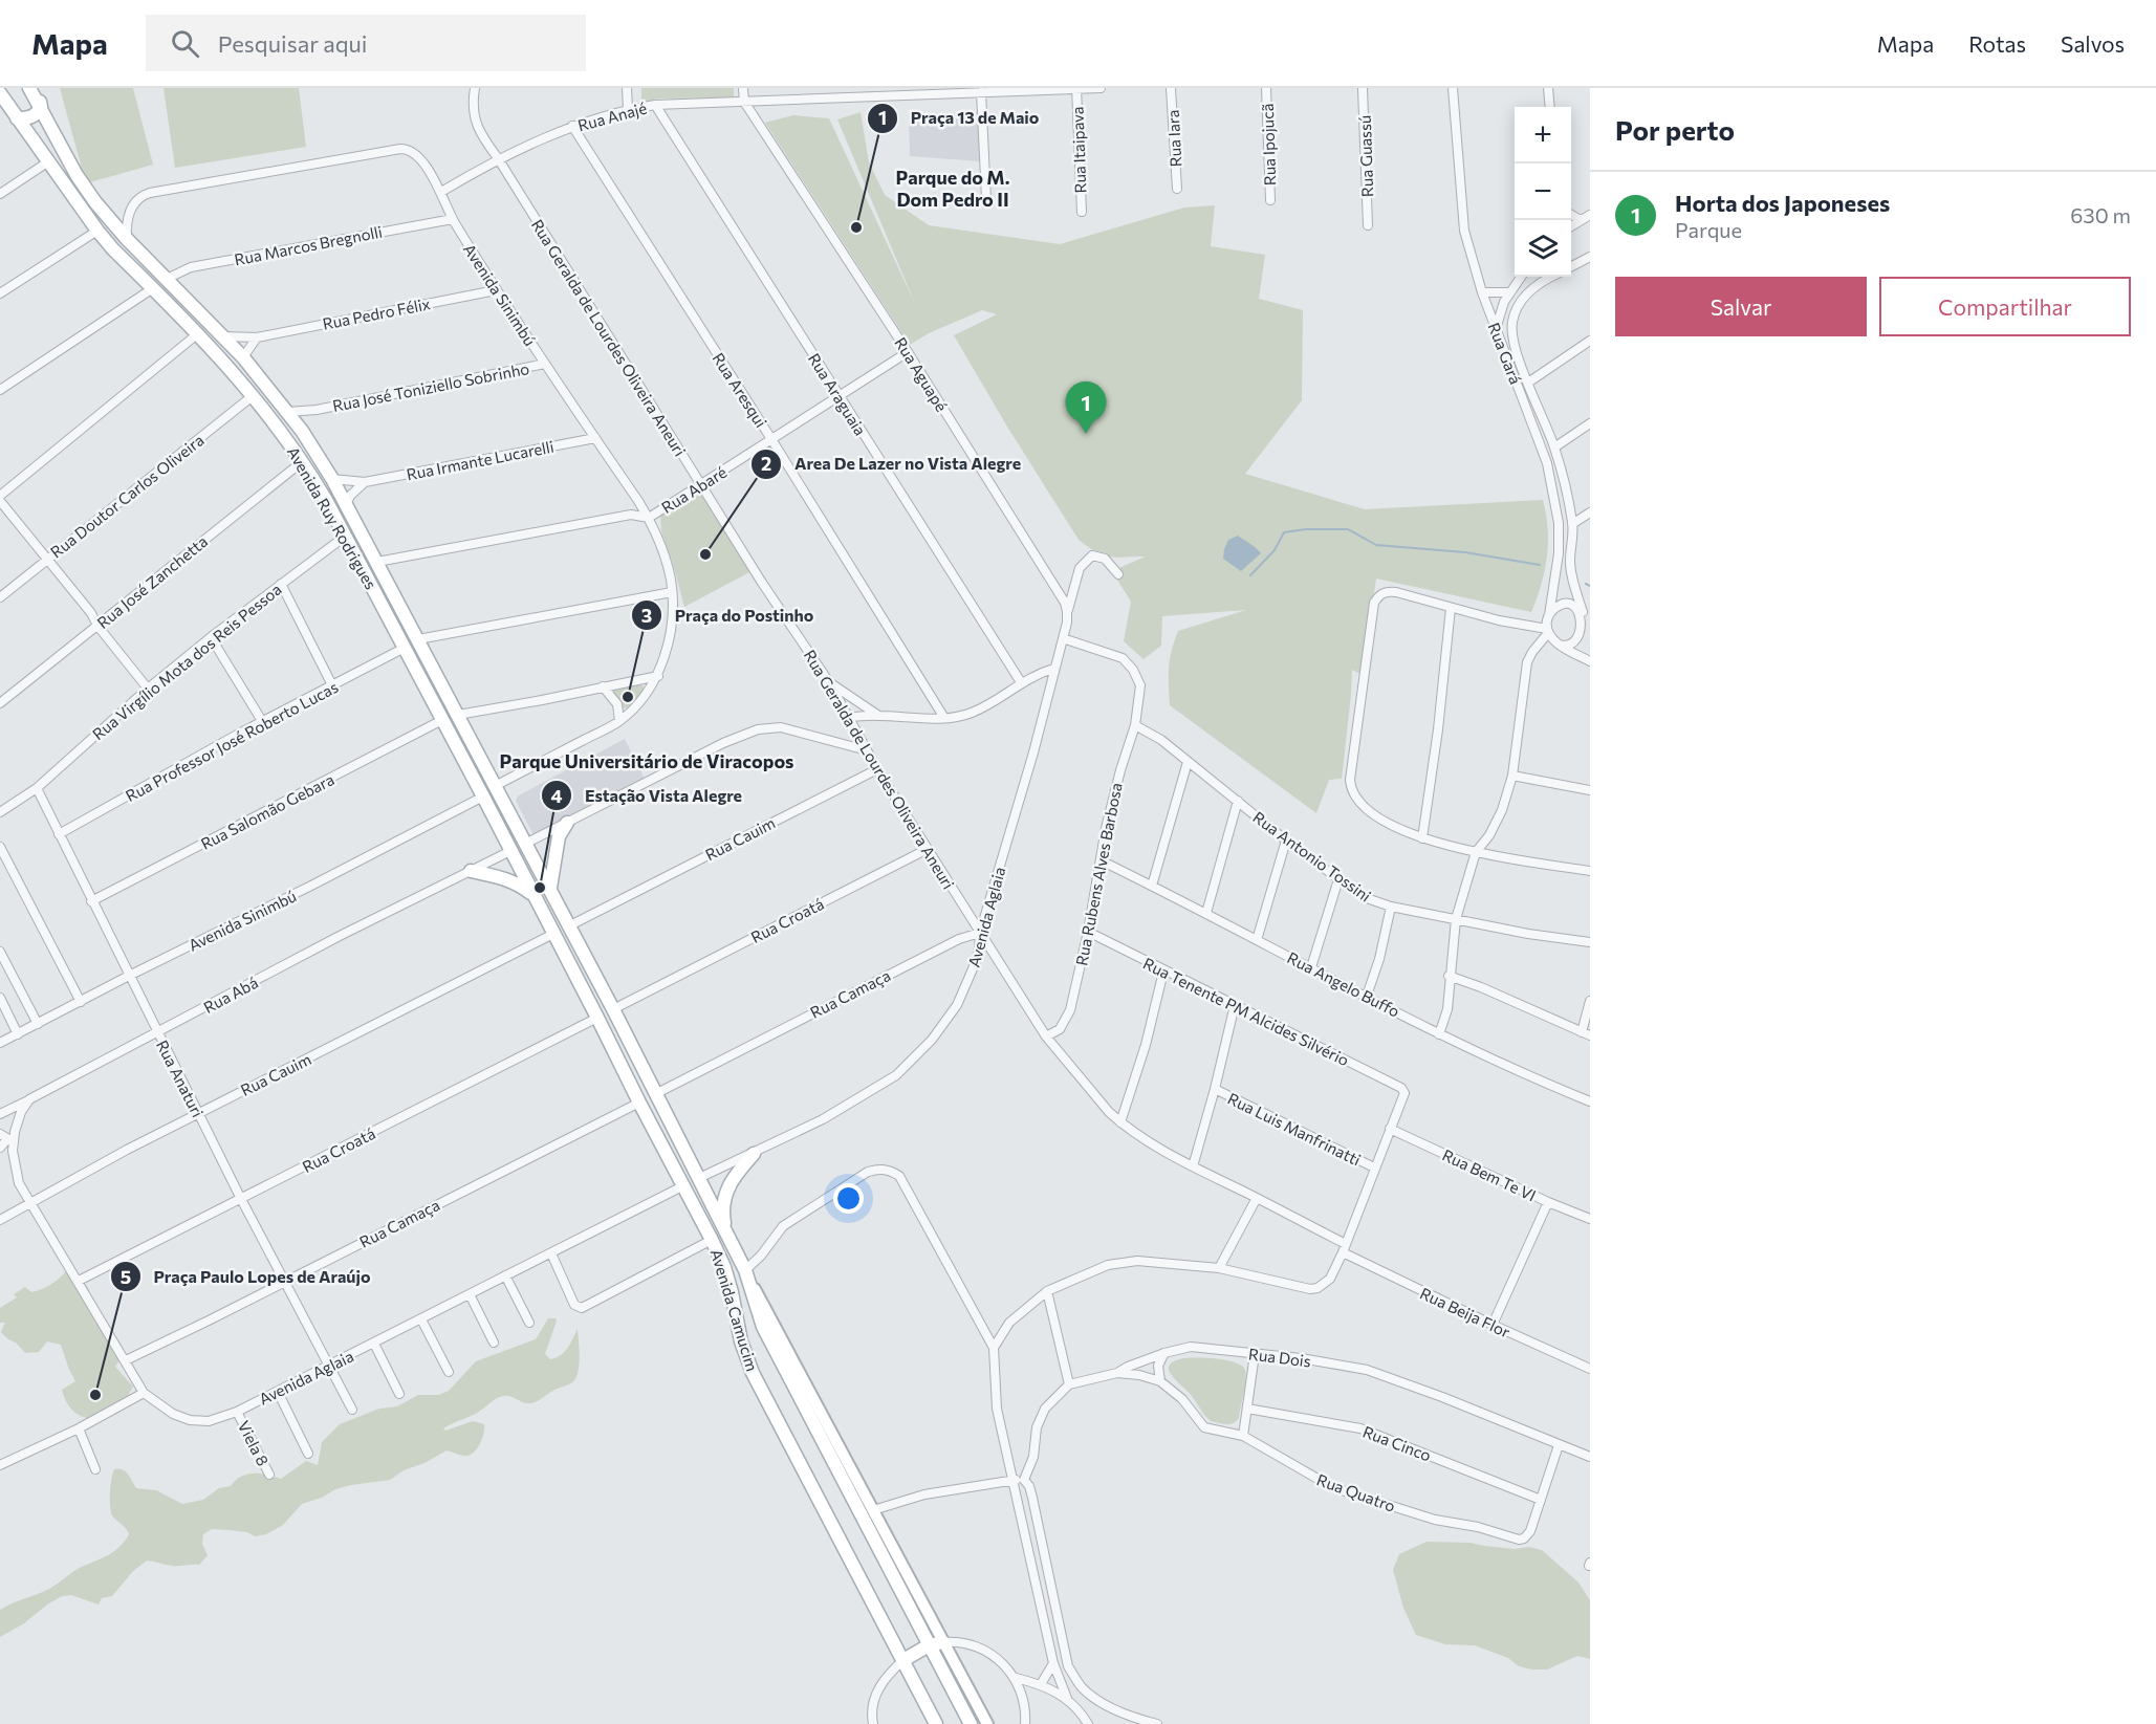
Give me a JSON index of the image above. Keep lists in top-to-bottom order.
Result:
{
  "streets": {
    "main road": ["Avenida Ruy Rodrigues", "Avenida Camucim"],
    "street": [
      "Rua Anajé",
      "Rua Iara",
      "Rua Ipojucã",
      "Rua Itaipava",
      "Rua Guassú",
      "Rua Marcos Bregnolli",
      "Avenida Sinimbú",
      "Rua Pedro Félix",
      "Rua Geralda de Lourdes Oliveira Aneuri",
      "Rua Gará",
      "Rua Aguapé",
      "Rua José Toniziello Sobrinho",
      "Rua Aresqui",
      "Rua Araguaia",
      "Rua Irmante Lucarelli",
      "Rua Abaré",
      "Rua Doutor Carlos Oliveira",
      "Rua José Zanchetta",
      "Rua Virgílio Mota dos Reis Pessoa",
      "Rua Professor José Roberto Lucas",
      "Rua Salomão Gebara",
      "Rua Cauim",
      "Rua Antonio Tossini",
      "Rua Rubens Alves Barbosa",
      "Avenida Aglaia",
      "Rua Croatá",
      "Rua Angelo Buffo",
      "Rua Camaça",
      "Rua Abá",
      "Rua Tenente PM Alcides Silvério",
      "Rua Anaturi",
      "Rua Luis Manfrinatti",
      "Rua Bem Te VI",
      "Rua Beija Flor",
      "Rua Dois",
      "Viela 8",
      "Rua Cinco",
      "Rua Quatro"
    ]
  },
  "crossings": [
    ["Rua Anajé", "Rua Itaipava"],
    ["Rua Anajé", "Avenida Sinimbú"],
    ["Rua Anajé", "Rua Geralda de Lourdes Oliveira Aneuri"],
    ["Rua Anajé", "Rua Aguapé"],
    ["Rua Anajé", "Rua Aresqui"],
    ["Rua Anajé", "Rua Araguaia"],
    ["Rua Marcos Bregnolli", "Avenida Sinimbú"],
    ["Rua Marcos Bregnolli", "Avenida Ruy Rodrigues"],
    ["Avenida Sinimbú", "Rua Pedro Félix"],
    ["Avenida Sinimbú", "Rua José Toniziello Sobrinho"],
    ["Avenida Sinimbú", "Rua Irmante Lucarelli"],
    ["Avenida Sinimbú", "Rua Abaré"],
    ["Avenida Sinimbú", "Avenida Ruy Rodrigues"],
    ["Avenida Sinimbú", "Rua Anaturi"],
    ["Rua Pedro Félix", "Avenida Ruy Rodrigues"],
    ["Rua Geralda de Lourdes Oliveira Aneuri", "Rua Abaré"],
    ["Rua Geralda de Lourdes Oliveira Aneuri", "Rua Cauim"],
    ["Rua Geralda de Lourdes Oliveira Aneuri", "Rua Rubens Alves Barbosa"],
    ["Rua Geralda de Lourdes Oliveira Aneuri", "Avenida Aglaia"],
    ["Rua Geralda de Lourdes Oliveira Aneuri", "Rua Croatá"],
    ["Rua Geralda de Lourdes Oliveira Aneuri", "Rua Camaça"],
    ["Rua Geralda de Lourdes Oliveira Aneuri", "Rua Beija Flor"],
    ["Rua Aguapé", "Rua Abaré"],
    ["Rua José Toniziello Sobrinho", "Avenida Ruy Rodrigues"],
    ["Rua Aresqui", "Rua Abaré"],
    ["Rua Araguaia", "Rua Abaré"],
    ["Rua Irmante Lucarelli", "Avenida Ruy Rodrigues"],
    ["Rua Abaré", "Avenida Ruy Rodrigues"],
    ["Rua Doutor Carlos Oliveira", "Avenida Ruy Rodrigues"],
    ["Avenida Ruy Rodrigues", "Rua José Zanchetta"],
    ["Avenida Ruy Rodrigues", "Rua Virgílio Mota dos Reis Pessoa"],
    ["Avenida Ruy Rodrigues", "Rua Professor José Roberto Lucas"],
    ["Avenida Ruy Rodrigues", "Rua Salomão Gebara"],
    ["Avenida Ruy Rodrigues", "Rua Abá"],
    ["Avenida Ruy Rodrigues", "Avenida Camucim"],
    ["Rua Virgílio Mota dos Reis Pessoa", "Rua Anaturi"],
    ["Rua Professor José Roberto Lucas", "Rua Anaturi"],
    ["Rua Salomão Gebara", "Rua Anaturi"],
    ["Rua Cauim", "Avenida Aglaia"],
    ["Rua Cauim", "Rua Anaturi"],
    ["Rua Cauim", "Avenida Camucim"],
    ["Rua Antonio Tossini", "Rua Rubens Alves Barbosa"],
    ["Rua Rubens Alves Barbosa", "Rua Angelo Buffo"],
    ["Rua Rubens Alves Barbosa", "Rua Tenente PM Alcides Silvério"],
    ["Avenida Aglaia", "Rua Croatá"],
    ["Avenida Aglaia", "Rua Camaça"],
    ["Avenida Aglaia", "Rua Anaturi"],
    ["Avenida Aglaia", "Avenida Camucim"],
    ["Avenida Aglaia", "Viela 8"],
    ["Rua Croatá", "Rua Anaturi"],
    ["Rua Croatá", "Avenida Camucim"],
    ["Rua Camaça", "Rua Anaturi"],
    ["Rua Camaça", "Avenida Camucim"],
    ["Rua Abá", "Rua Anaturi"],
    ["Rua Tenente PM Alcides Silvério", "Rua Bem Te VI"],
    ["Rua Dois", "Rua Quatro"],
    ["Rua Cinco", "Rua Quatro"]
  ],
  "districts": ["Parque do M. Dom Pedro II", "Parque Universitário de Viracopos"],
  "places": [
    "Praça 13 de Maio",
    "Area De Lazer no Vista Alegre",
    "Praça do Postinho",
    "Estação Vista Alegre",
    "Praça Paulo Lopes de Araújo"
  ],
  "page": {
    "header": "Mapa",
    "search": "Pesquisar aqui",
    "nav": ["Mapa", "Rotas", "Salvos"],
    "heading": "Por perto",
    "map_buttons": ["+", "−"],
    "list": [
      {
        "mark": "1",
        "name": "Horta dos Japoneses",
        "note": "Parque",
        "value": "630 m"
      }
    ],
    "buttons": ["Salvar", "Compartilhar"],
    "pins": "1"
  }
}
